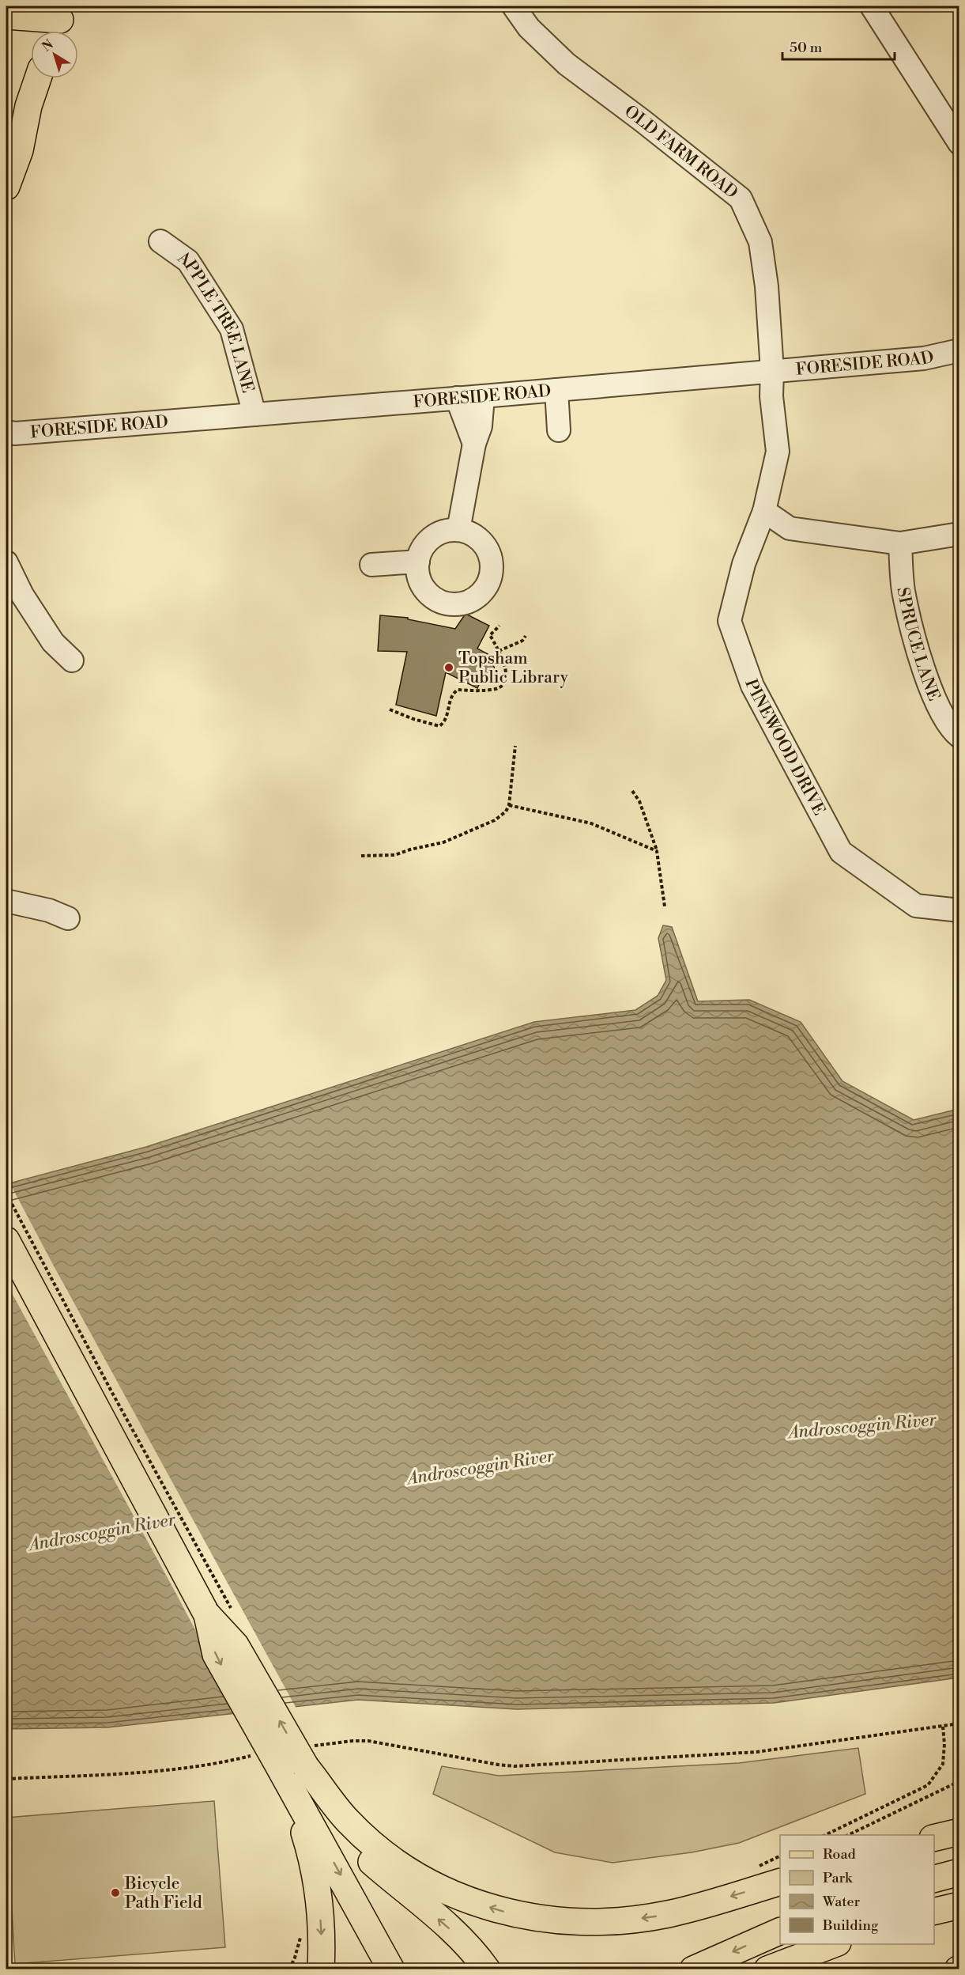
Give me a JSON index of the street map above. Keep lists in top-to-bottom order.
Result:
{
  "streets": {
    "street": [
      "OLD FARM ROAD",
      "APPLE TREE LANE",
      "FORESIDE ROAD",
      "SPRUCE LANE",
      "PINEWOOD DRIVE"
    ]
  },
  "crossings": [
    ["OLD FARM ROAD", "FORESIDE ROAD"],
    ["OLD FARM ROAD", "PINEWOOD DRIVE"],
    ["APPLE TREE LANE", "FORESIDE ROAD"],
    ["FORESIDE ROAD", "PINEWOOD DRIVE"]
  ],
  "water": ["Androscoggin River"],
  "places": ["Topsham Public Library", "Bicycle Path Field"],
  "legend": [
    "Road",
    "Park",
    "Water",
    "Building"
  ],
  "scale_bar": "50 m",
  "north": "top left"
}
